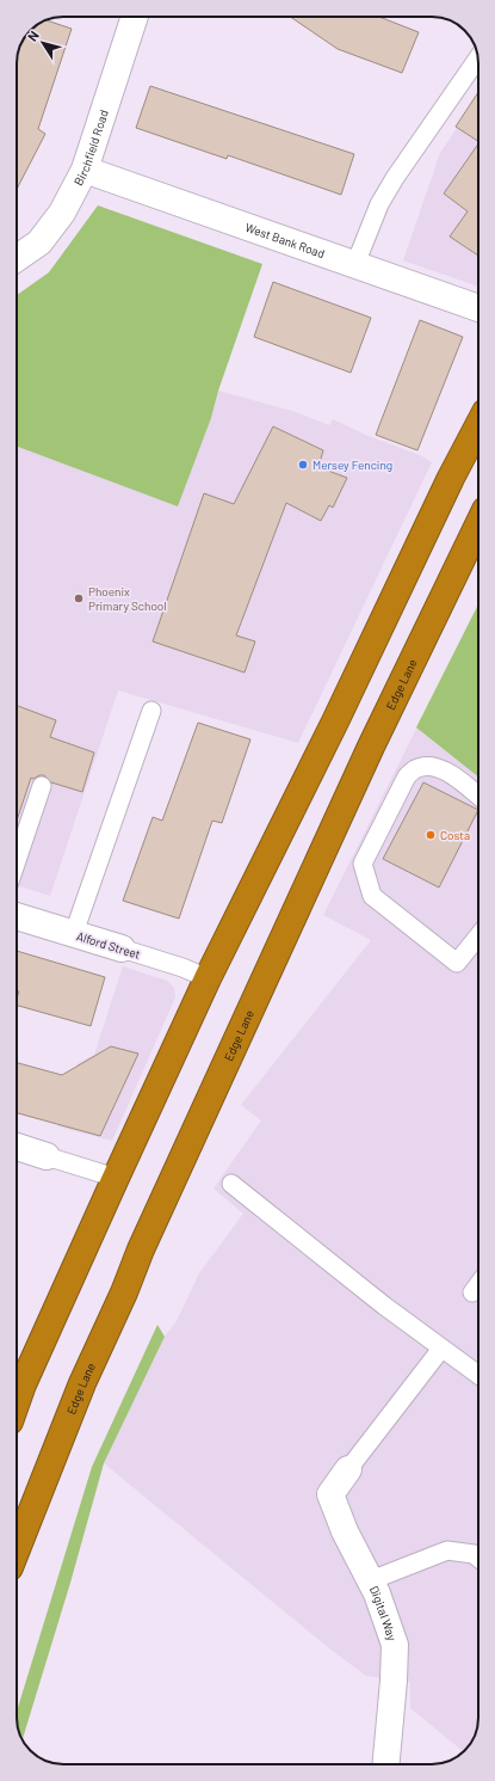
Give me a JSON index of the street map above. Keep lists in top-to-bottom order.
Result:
{
  "streets": {
    "highway": ["Edge Lane"],
    "street": [
      "Birchfield Road",
      "West Bank Road",
      "Alford Street",
      "Digital Way"
    ]
  },
  "crossings": [
    ["Birchfield Road", "West Bank Road"]
  ],
  "places": ["Mersey Fencing", "Phoenix Primary School", "Costa"],
  "north": "top left"
}
